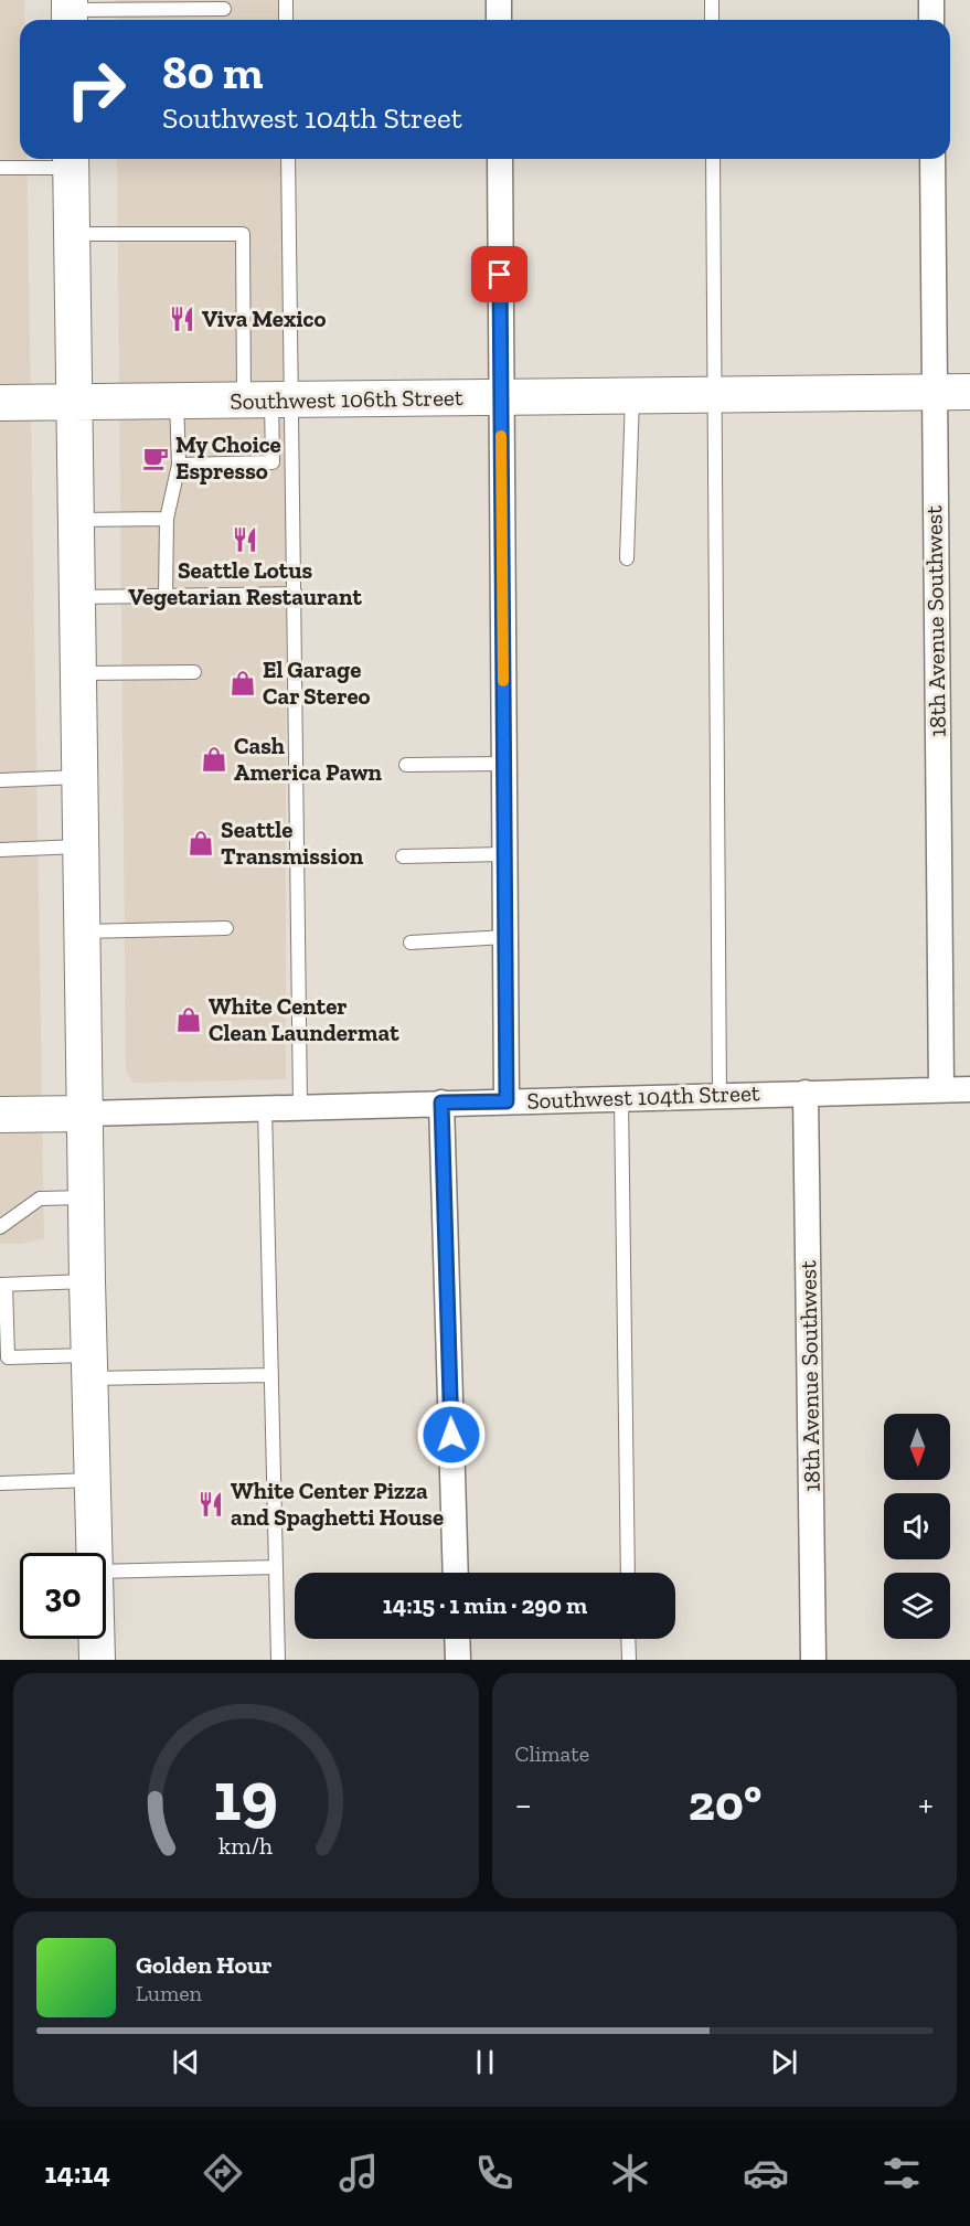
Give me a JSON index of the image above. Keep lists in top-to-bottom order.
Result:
{
  "streets": {
    "main road": ["Southwest 106th Street", "Southwest 104th Street"],
    "street": ["18th Avenue Southwest"]
  },
  "crossings": [
    ["Southwest 106th Street", "18th Avenue Southwest"],
    ["18th Avenue Southwest", "Southwest 104th Street"]
  ],
  "places": {
    "restaurant": ["Viva Mexico", "Seattle Lotus Vegetarian Restaurant", "White Center Pizza and Spaghetti House"],
    "cafe": ["My Choice Espresso"],
    "shop": [
      "El Garage Car Stereo",
      "Cash America Pawn",
      "Seattle Transmission",
      "White Center Clean Laundermat"
    ]
  },
  "north": "bottom",
  "page": {
    "turn": ["80 m", "Southwest 104th Street"],
    "limit": "30",
    "trip": "14:15 · 1 min · 290 m",
    "tile": "Climate",
    "heat": ["−", "20°", "+"],
    "song": ["Golden Hour", "Lumen"],
    "tabs": "14:14",
    "gauge": ["19", "km/h"]
  }
}
